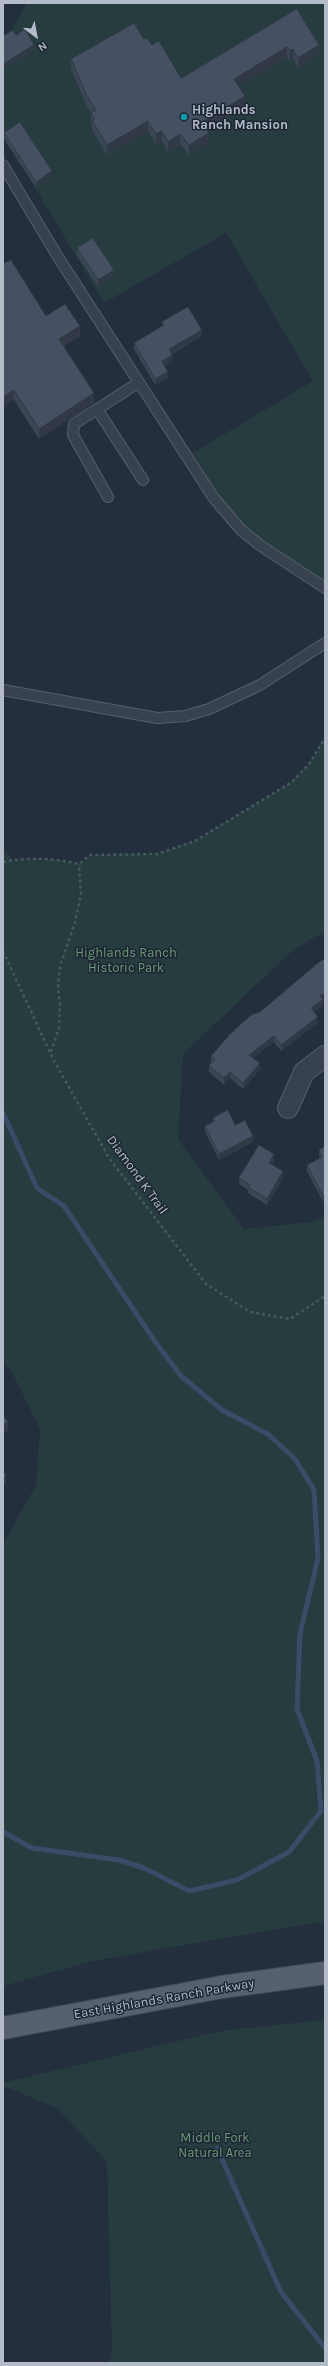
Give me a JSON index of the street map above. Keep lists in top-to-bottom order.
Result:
{
  "streets": {
    "main road": ["East Highlands Ranch Parkway"],
    "path": ["Diamond K Trail"]
  },
  "parks": ["Highlands Ranch Historic Park", "Middle Fork Natural Area"],
  "places": ["Highlands Ranch Mansion"],
  "north": "bottom right"
}
